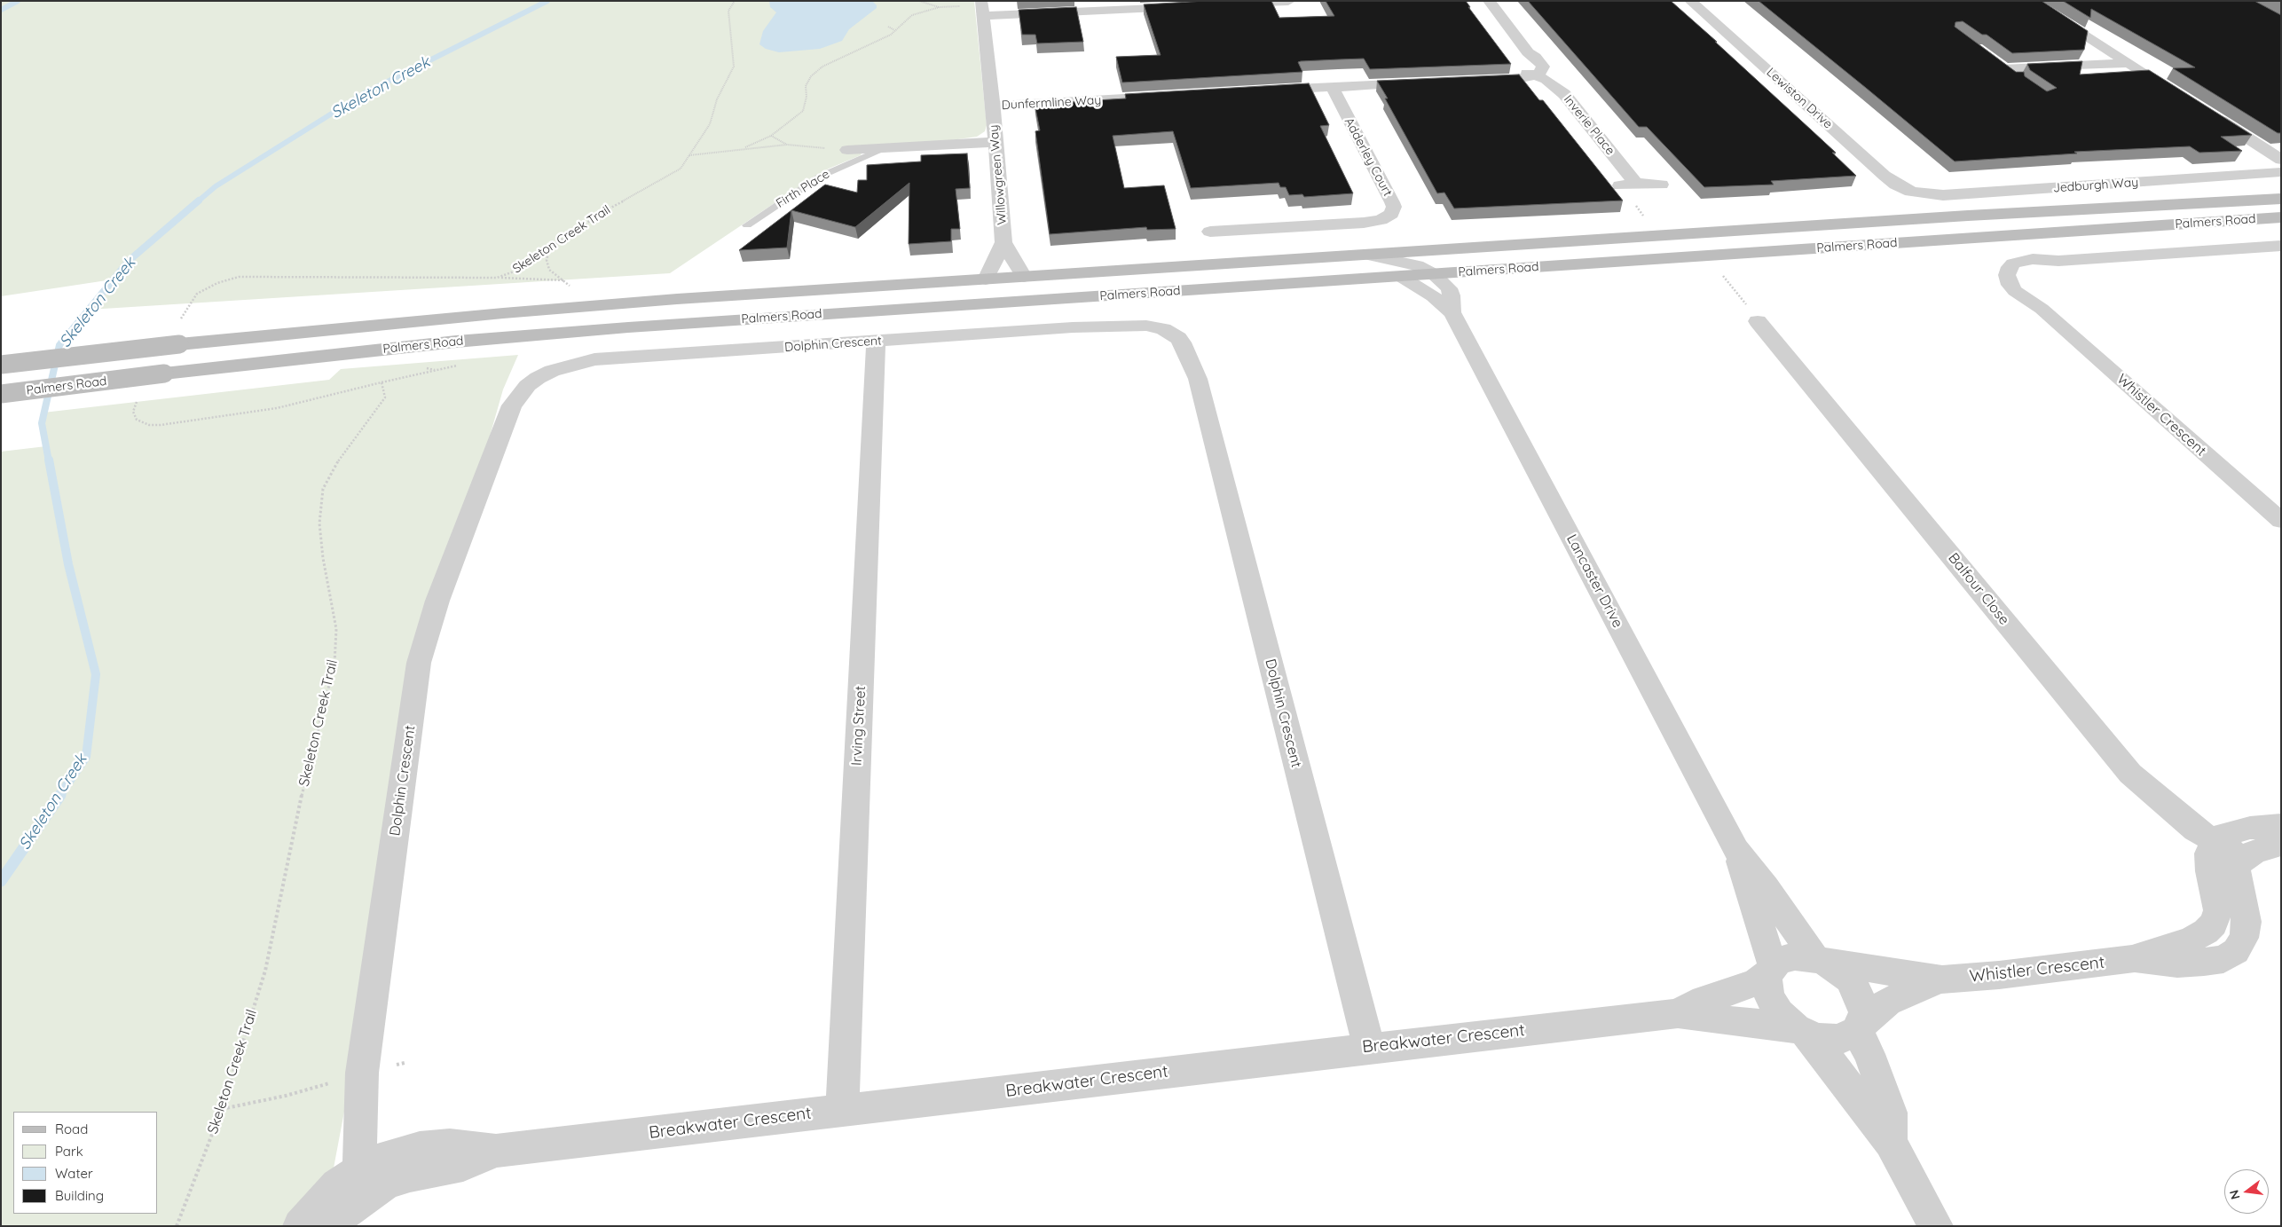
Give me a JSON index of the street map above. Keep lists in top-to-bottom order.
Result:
{
  "streets": {
    "main road": ["Palmers Road"],
    "street": [
      "Lewiston Drive",
      "Dunfermline Way",
      "Inverie Place",
      "Adderley Court",
      "Willowgreen Way",
      "Jedburgh Way",
      "Firth Place",
      "Dolphin Crescent",
      "Whistler Crescent",
      "Lancaster Drive",
      "Balfour Close",
      "Irving Street",
      "Breakwater Crescent"
    ],
    "path": ["Skeleton Creek Trail"]
  },
  "crossings": [
    ["Lewiston Drive", "Jedburgh Way"],
    ["Dunfermline Way", "Willowgreen Way"],
    ["Willowgreen Way", "Firth Place"],
    ["Willowgreen Way", "Palmers Road"],
    ["Palmers Road", "Lancaster Drive"],
    ["Dolphin Crescent", "Irving Street"],
    ["Dolphin Crescent", "Breakwater Crescent"],
    ["Whistler Crescent", "Lancaster Drive"],
    ["Whistler Crescent", "Balfour Close"],
    ["Whistler Crescent", "Breakwater Crescent"],
    ["Lancaster Drive", "Breakwater Crescent"],
    ["Irving Street", "Breakwater Crescent"]
  ],
  "water": ["Skeleton Creek"],
  "legend": [
    "Road",
    "Park",
    "Water",
    "Building"
  ],
  "north": "left"
}
